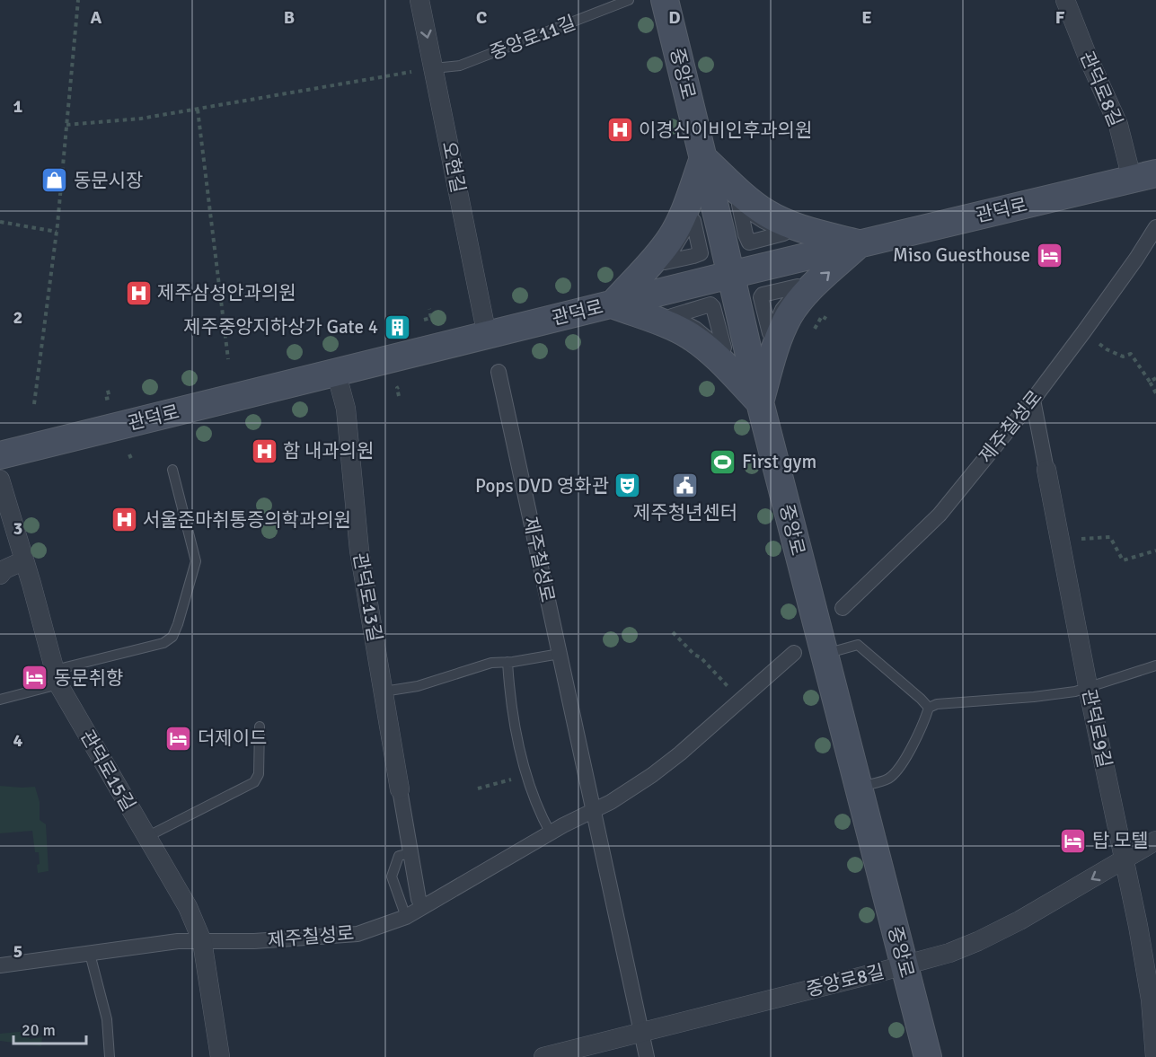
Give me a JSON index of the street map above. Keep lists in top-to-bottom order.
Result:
{
  "streets": {
    "main road": ["중앙로", "관덕로"],
    "street": [
      "관덕로8길",
      "오현길",
      "제주칠성로",
      "관덕로13길",
      "관덕로9길",
      "관덕로15길",
      "중앙로8길"
    ],
    "lane": ["중앙로11길"]
  },
  "crossings": [
    ["중앙로11길", "오현길"],
    ["중앙로", "관덕로"],
    ["중앙로", "중앙로8길"],
    ["관덕로8길", "관덕로"],
    ["오현길", "관덕로"],
    ["관덕로", "관덕로13길"],
    ["제주칠성로", "관덕로9길"],
    ["제주칠성로", "관덕로15길"],
    ["제주칠성로", "중앙로8길"],
    ["관덕로9길", "중앙로8길"]
  ],
  "one_way": ["중앙로8길"],
  "places": {
    "hospital": [
      "이경신이비인후과의원",
      "제주삼성안과의원",
      "함 내과의원",
      "서울준마취통증의학과의원"
    ],
    "shop": ["동문시장"],
    "hotel": [
      "Miso Guesthouse",
      "동문취향",
      "더제이드",
      "탑 모텔"
    ],
    "building": ["제주중앙지하상가 Gate 4"],
    "sports": ["First gym"],
    "public building": ["제주청년센터"],
    "theatre": ["Pops DVD 영화관"]
  },
  "scale_bar": "20 m",
  "grid": {
    "columns": [
      "A",
      "B",
      "C",
      "D",
      "E",
      "F"
    ],
    "rows": [
      "1",
      "2",
      "3",
      "4",
      "5"
    ]
  }
}
